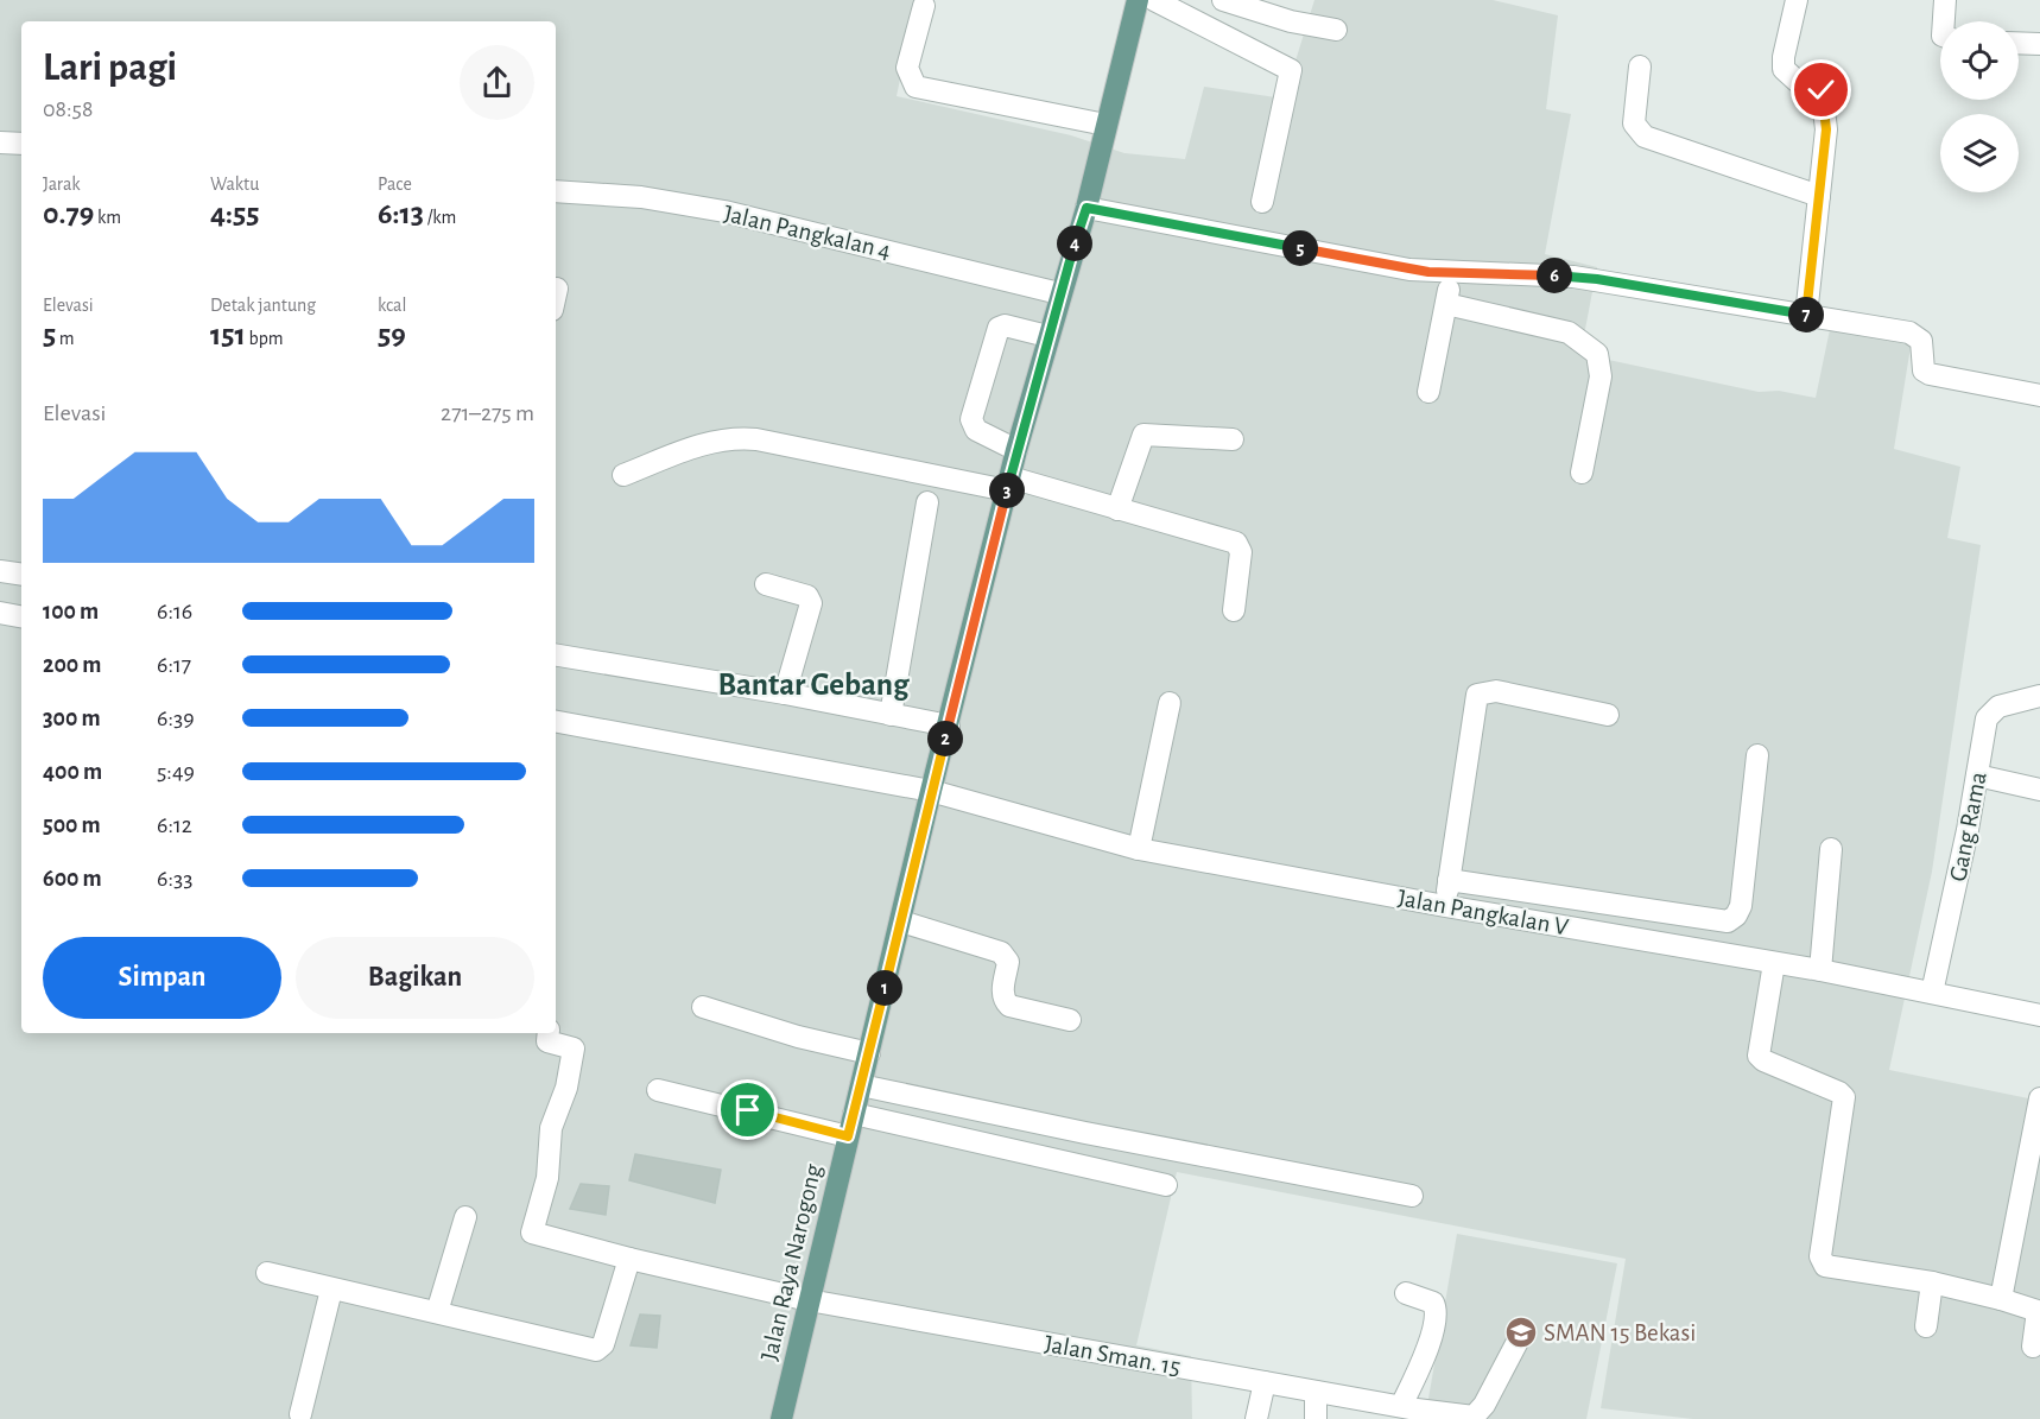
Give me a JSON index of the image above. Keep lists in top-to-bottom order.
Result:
{
  "streets": {
    "main road": ["Jalan Raya Narogong"],
    "street": [
      "Jalan Pangkalan 4",
      "Gang Rama",
      "Jalan Pangkalan V",
      "Jalan Sman. 15"
    ]
  },
  "crossings": [
    ["Jalan Pangkalan 4", "Jalan Raya Narogong"],
    ["Gang Rama", "Jalan Pangkalan V"],
    ["Jalan Pangkalan V", "Jalan Raya Narogong"],
    ["Jalan Raya Narogong", "Jalan Sman. 15"]
  ],
  "districts": ["Bantar Gebang"],
  "places": {
    "school or university": ["SMAN 15 Bekasi"]
  },
  "page": {
    "heading": ["Lari pagi", "08:58"],
    "stats": [
      ["Jarak", "0.79 km"],
      ["Waktu", "4:55"],
      ["Pace", "6:13 /km"],
      ["Elevasi", "5 m"],
      ["Detak jantung", "151 bpm"],
      ["kcal", "59"]
    ],
    "pins": [
      "4",
      "5",
      "6",
      "7",
      "3",
      "2",
      "1"
    ],
    "chart": ["Elevasi", "271–275 m"],
    "list": [
      {
        "name": "100 m",
        "note": "6:16"
      },
      {
        "name": "200 m",
        "note": "6:17"
      },
      {
        "name": "300 m",
        "note": "6:39"
      },
      {
        "name": "400 m",
        "note": "5:49"
      },
      {
        "name": "500 m",
        "note": "6:12"
      },
      {
        "name": "600 m",
        "note": "6:33"
      }
    ],
    "buttons": ["Simpan", "Bagikan"]
  }
}
